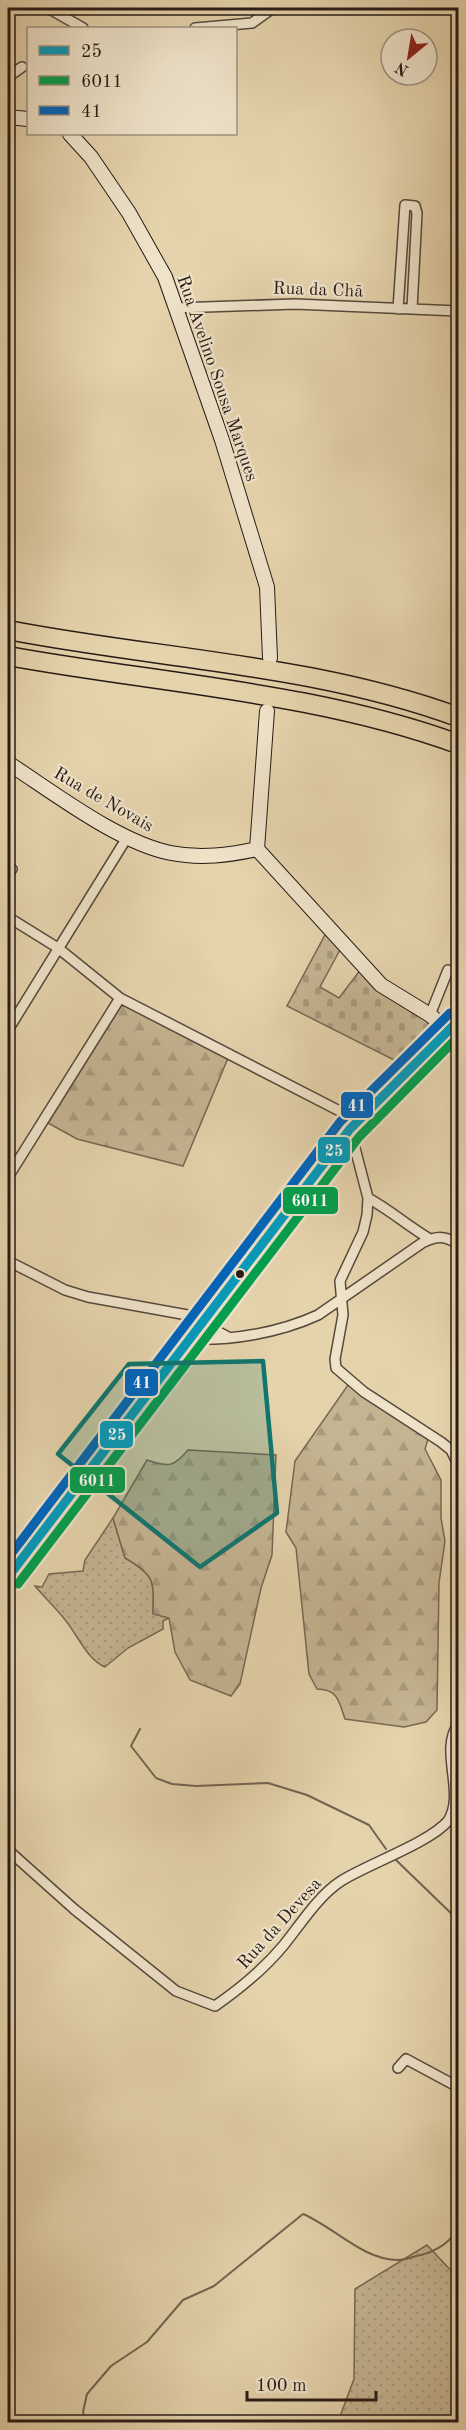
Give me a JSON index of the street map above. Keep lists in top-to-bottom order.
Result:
{
  "streets": {
    "street": [
      "Rua da Chã",
      "Rua Avelino Sousa Marques",
      "Rua de Novais",
      "Rua da Devesa"
    ]
  },
  "crossings": [
    ["Rua da Chã", "Rua Avelino Sousa Marques"]
  ],
  "lines": ["transit line 41", "transit line 25", "transit line 6011"],
  "legend": ["25", "6011", "41"],
  "scale_bar": "100 m",
  "north": "bottom left"
}
